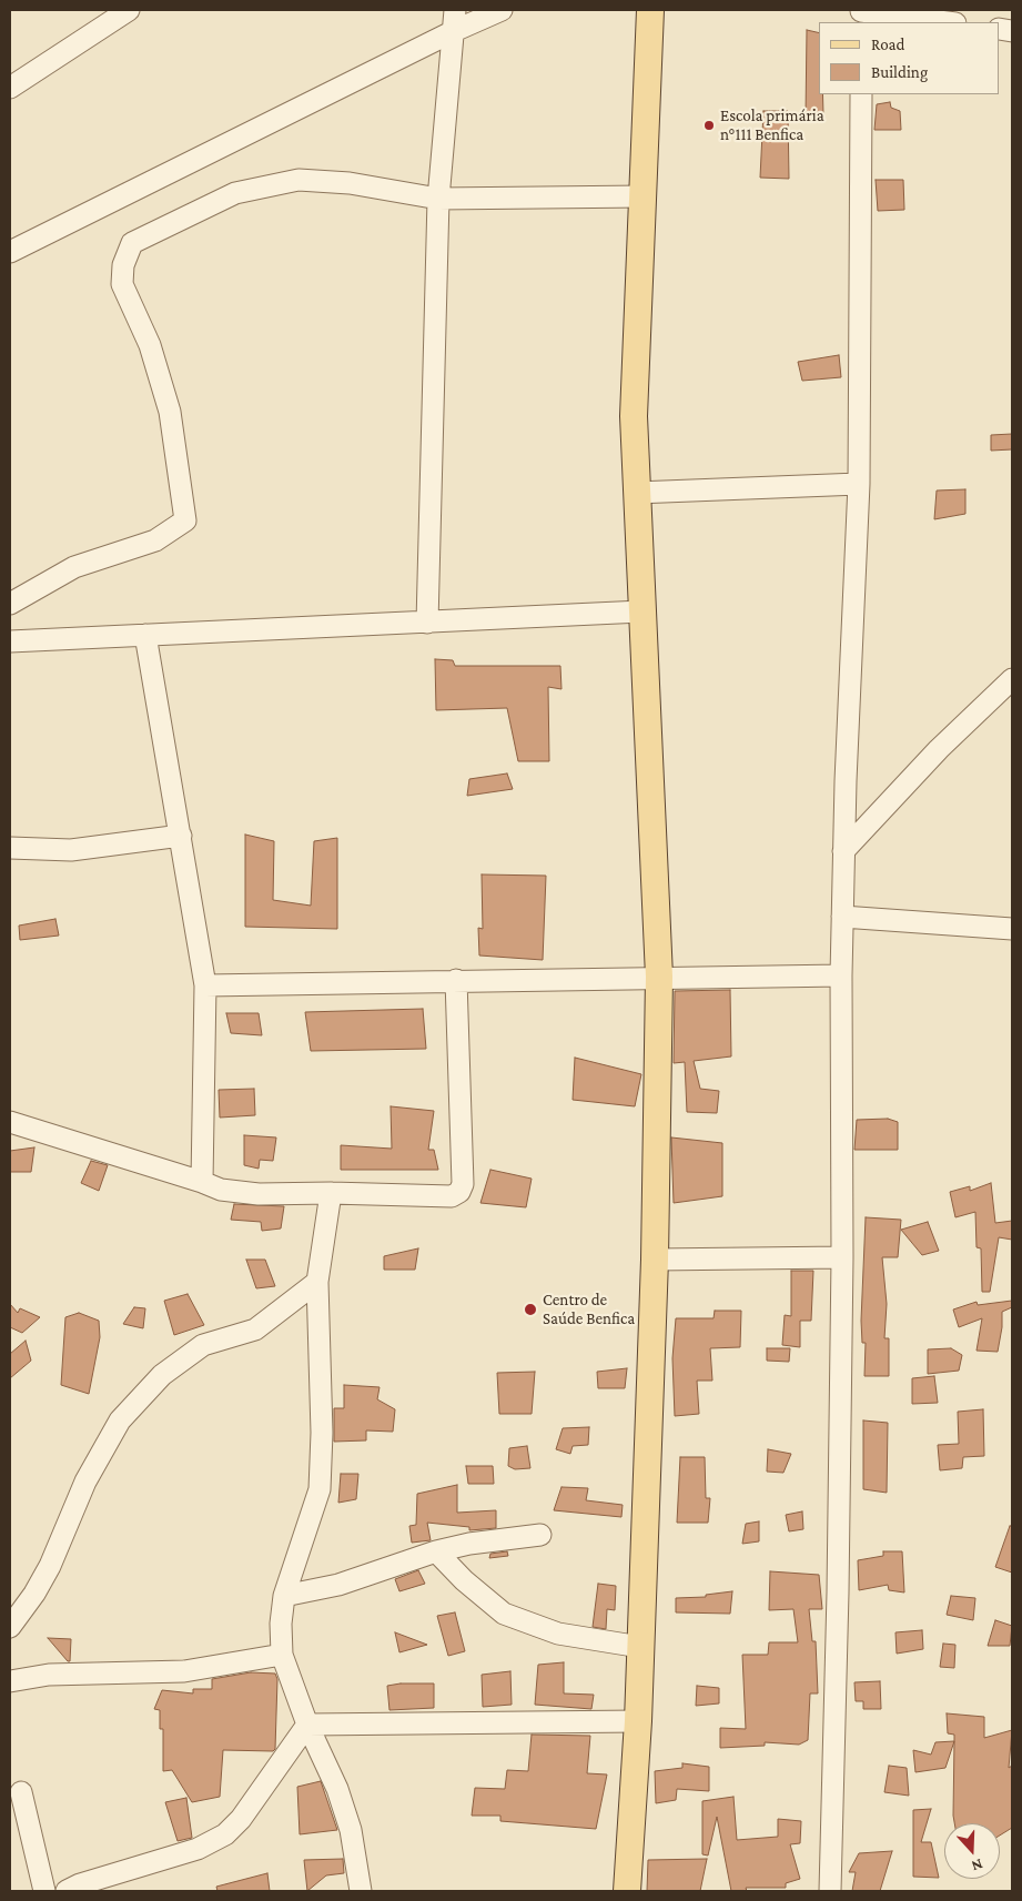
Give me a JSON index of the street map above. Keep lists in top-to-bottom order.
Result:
{
  "places": ["Escola primária n°111 Benfica", "Centro de Saúde Benfica"],
  "legend": ["Road", "Building"],
  "north": "bottom"
}
